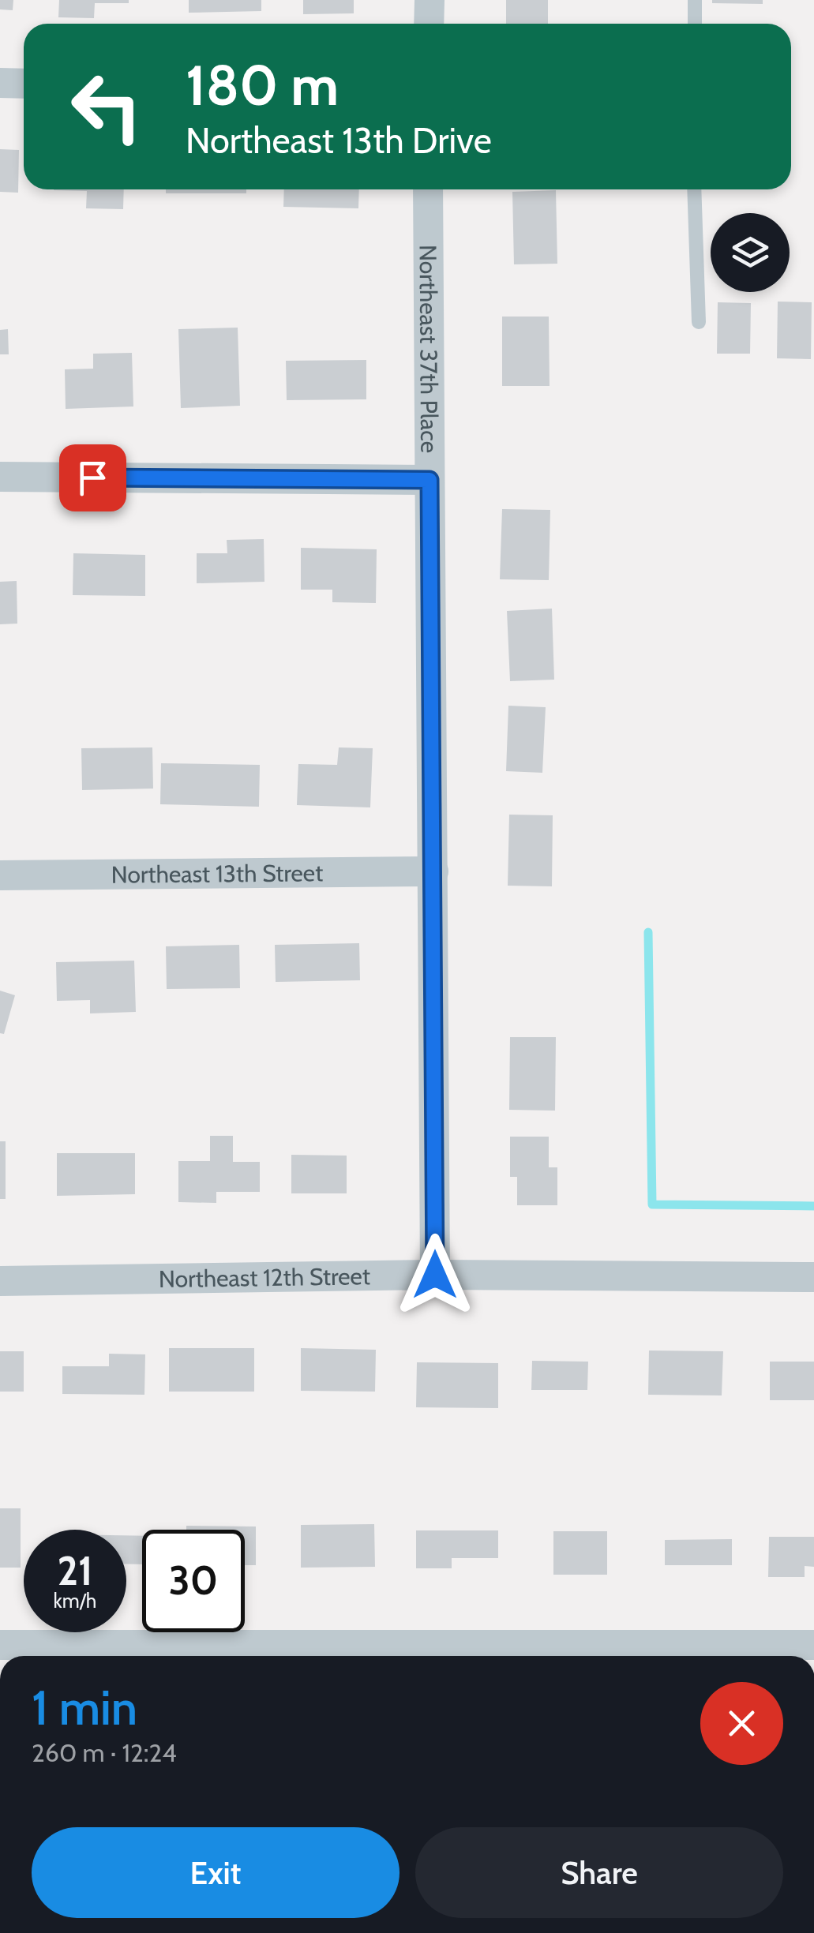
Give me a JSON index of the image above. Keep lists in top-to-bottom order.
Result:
{
  "streets": {
    "street": ["Northeast 37th Place", "Northeast 13th Street", "Northeast 12th Street"]
  },
  "crossings": [
    ["Northeast 37th Place", "Northeast 13th Street"],
    ["Northeast 37th Place", "Northeast 12th Street"]
  ],
  "page": {
    "turn": ["180 m", "Northeast 13th Drive"],
    "speed": "21 km/h",
    "limit": "30",
    "heading": ["1 min", "260 m · 12:24"],
    "buttons": ["Exit", "Share"]
  }
}
